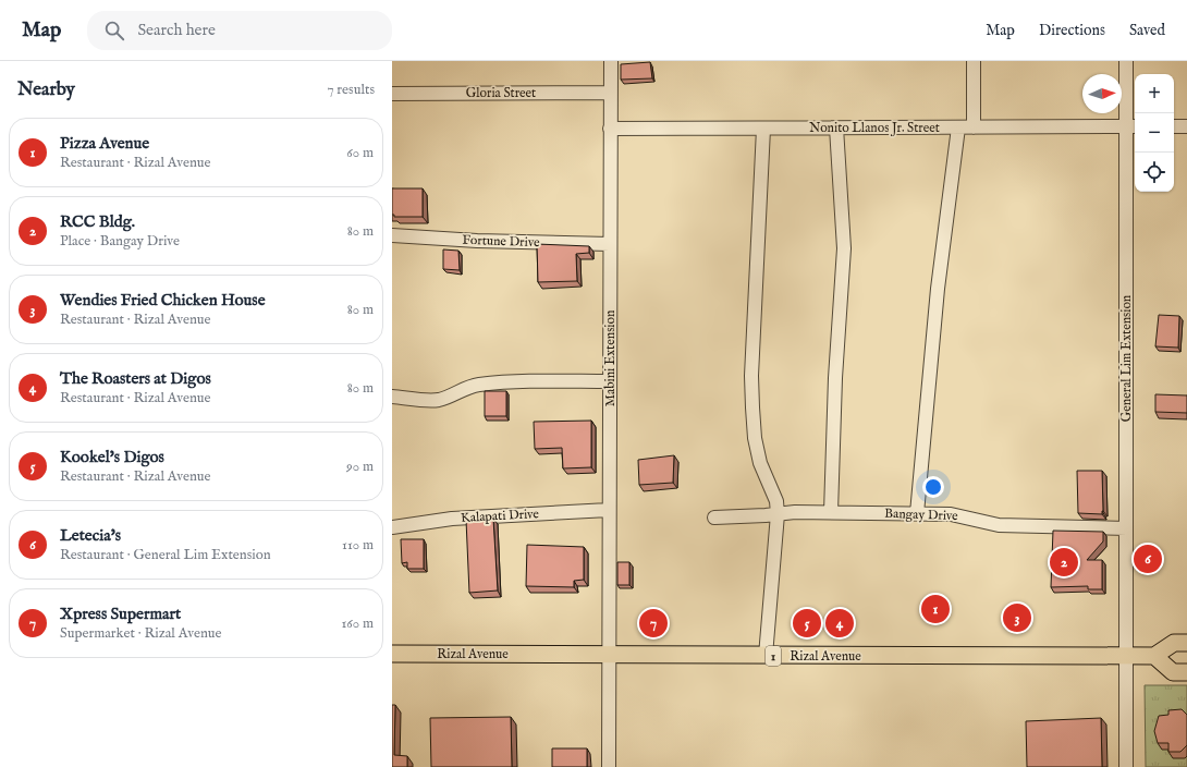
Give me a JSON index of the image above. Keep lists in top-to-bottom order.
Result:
{
  "streets": {
    "main road": ["Rizal Avenue", "1"],
    "street": [
      "Gloria Street",
      "Nonito Llanos Jr. Street",
      "Fortune Drive",
      "Mabini Extension",
      "General Lim Extension",
      "Bangay Drive",
      "Kalapati Drive"
    ]
  },
  "crossings": [
    ["Gloria Street", "Mabini Extension"],
    ["Nonito Llanos Jr. Street", "Mabini Extension"],
    ["Nonito Llanos Jr. Street", "General Lim Extension"],
    ["Fortune Drive", "Mabini Extension"],
    ["Mabini Extension", "Kalapati Drive"],
    ["Mabini Extension", "Rizal Avenue"],
    ["General Lim Extension", "Bangay Drive"],
    ["General Lim Extension", "Rizal Avenue"]
  ],
  "north": "right",
  "page": {
    "header": "Map",
    "search": "Search here",
    "nav": ["Map", "Directions", "Saved"],
    "heading": ["Nearby", "7 results"],
    "map_buttons": ["+", "−"],
    "list": [
      {
        "mark": "1",
        "name": "Pizza Avenue",
        "note": "Restaurant · Rizal Avenue",
        "value": "60 m"
      },
      {
        "mark": "2",
        "name": "RCC Bldg.",
        "note": "Place · Bangay Drive",
        "value": "80 m"
      },
      {
        "mark": "3",
        "name": "Wendies Fried Chicken House",
        "note": "Restaurant · Rizal Avenue",
        "value": "80 m"
      },
      {
        "mark": "4",
        "name": "The Roasters at Digos",
        "note": "Restaurant · Rizal Avenue",
        "value": "80 m"
      },
      {
        "mark": "5",
        "name": "Kookel's Digos",
        "note": "Restaurant · Rizal Avenue",
        "value": "90 m"
      },
      {
        "mark": "6",
        "name": "Letecia's",
        "note": "Restaurant · General Lim Extension",
        "value": "110 m"
      },
      {
        "mark": "7",
        "name": "Xpress Supermart",
        "note": "Supermarket · Rizal Avenue",
        "value": "160 m"
      }
    ],
    "pins": [
      "6",
      "2",
      "1",
      "3",
      "4",
      "5",
      "7"
    ]
  }
}
